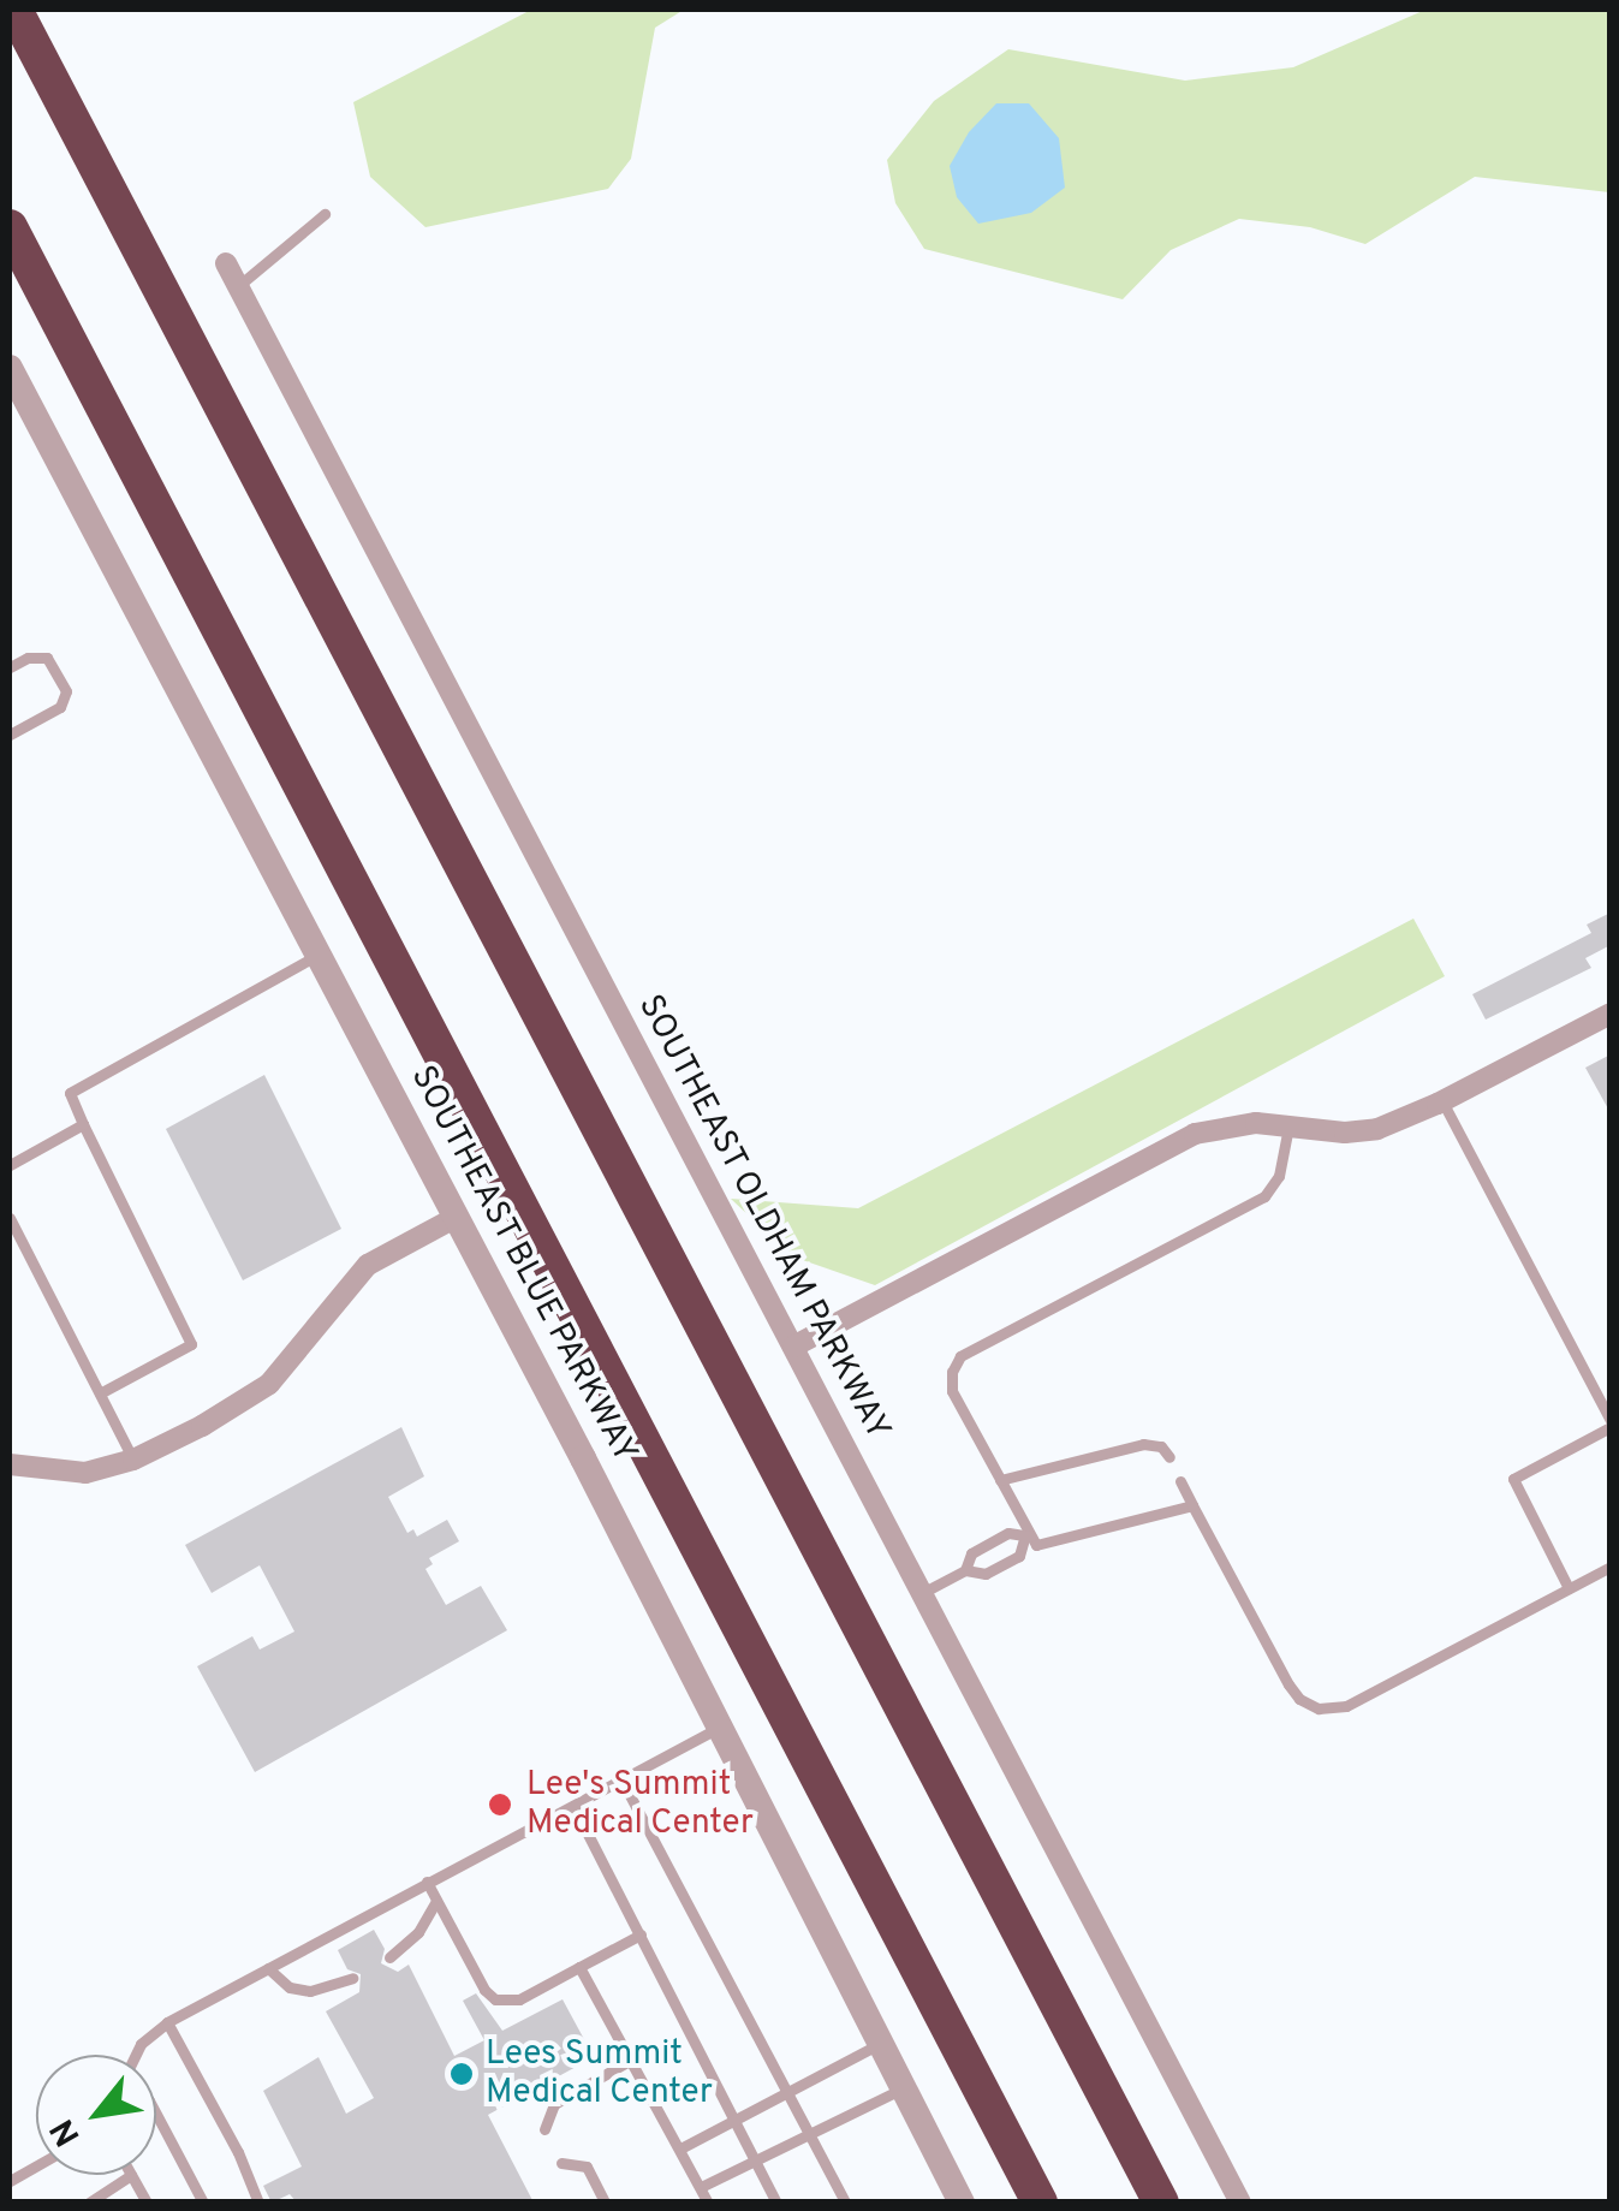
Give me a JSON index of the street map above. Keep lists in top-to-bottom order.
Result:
{
  "streets": {
    "street": ["SOUTHEAST OLDHAM PARKWAY", "SOUTHEAST BLUE PARKWAY"]
  },
  "places": ["Lee's Summit Medical Center", "Lees Summit Medical Center"],
  "north": "bottom left"
}
